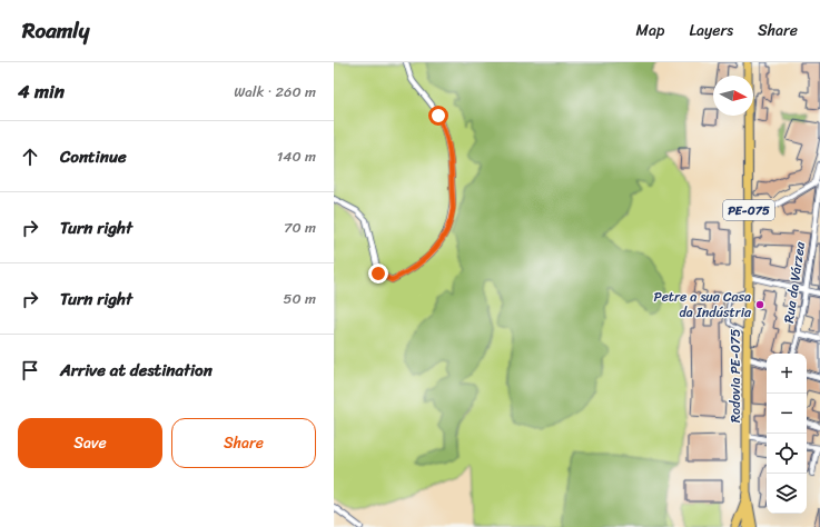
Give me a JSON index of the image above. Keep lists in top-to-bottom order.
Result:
{
  "streets": {
    "main road": ["PE-075", "Rodovia PE-075"],
    "street": ["Rua da Várzea"]
  },
  "crossings": [
    ["PE-075", "Rodovia PE-075"]
  ],
  "places": ["Petre a sua Casa da Indústria"],
  "north": "right",
  "page": {
    "header": "Roamly",
    "nav": ["Map", "Layers", "Share"],
    "heading": ["4 min", "Walk · 260 m"],
    "list": [
      ["Continue", "140 m"],
      ["Turn right", "70 m"],
      ["Turn right", "50 m"],
      "Arrive at destination"
    ],
    "map_buttons": ["+", "−"],
    "buttons": ["Save", "Share"]
  }
}
